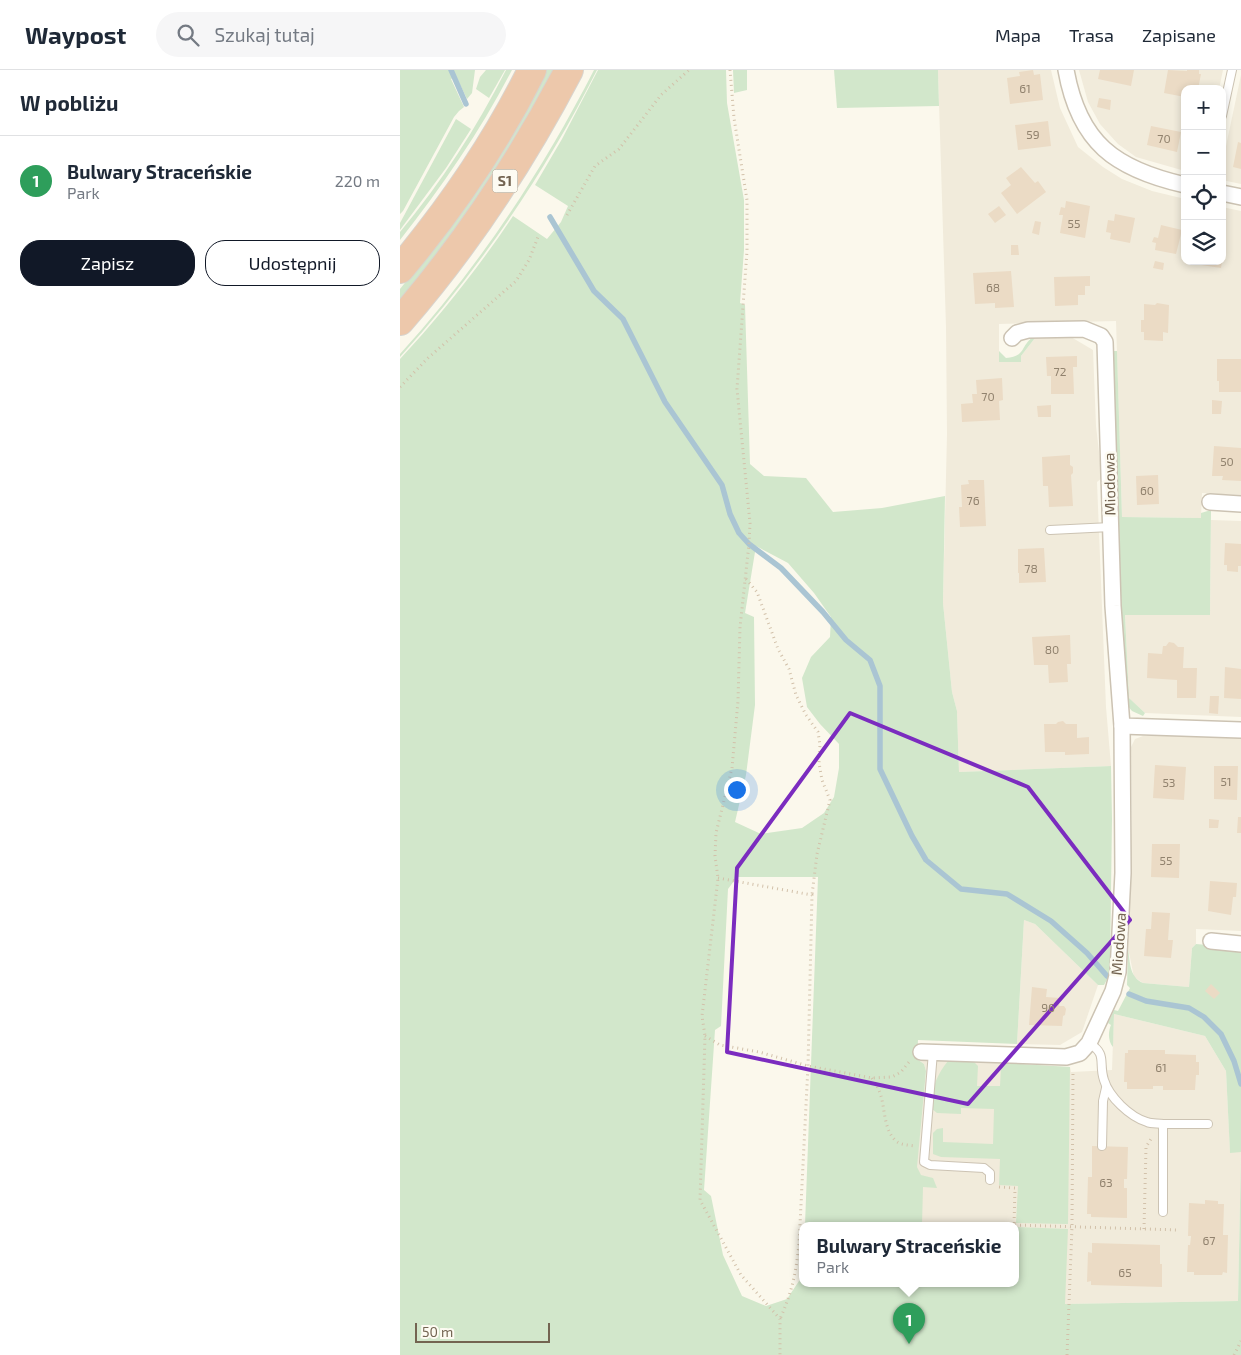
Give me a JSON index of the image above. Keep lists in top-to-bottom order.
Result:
{
  "streets": {
    "highway": ["S1"],
    "street": ["Miodowa"]
  },
  "house_numbers": [
    "61",
    "59",
    "70",
    "55",
    "68",
    "72",
    "70",
    "50",
    "60",
    "76",
    "78",
    "80",
    "51",
    "53",
    "55",
    "96",
    "61",
    "63",
    "67",
    "65"
  ],
  "scale_bar": "50 m",
  "page": {
    "header": "Waypost",
    "search": "Szukaj tutaj",
    "nav": ["Mapa", "Trasa", "Zapisane"],
    "heading": "W pobliżu",
    "map_buttons": ["+", "−"],
    "list": [
      {
        "mark": "1",
        "name": "Bulwary Straceńskie",
        "note": "Park",
        "value": "220 m"
      }
    ],
    "buttons": ["Zapisz", "Udostępnij"],
    "popup": ["Bulwary Straceńskie", "Park"],
    "pins": "1",
    "scale": "50 m"
  }
}
